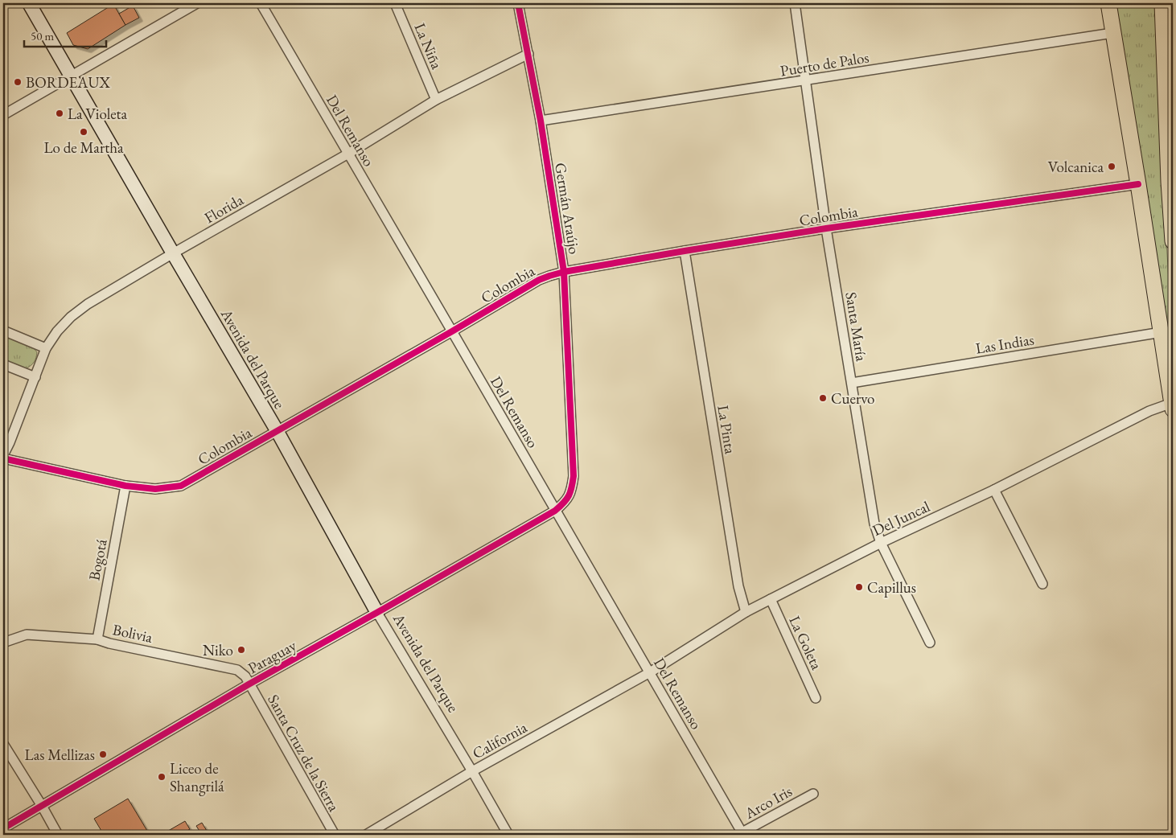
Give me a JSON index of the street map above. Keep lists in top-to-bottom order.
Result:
{
  "streets": {
    "street": [
      "La Niña",
      "Puerto de Palos",
      "Del Remanso",
      "Florida",
      "Germán Araújo",
      "Colombia",
      "Santa María",
      "Las Indias",
      "Avenida del Parque",
      "La Pinta",
      "Del Juncal",
      "Bogotá",
      "Bolivia",
      "La Goleta",
      "Paraguay",
      "California",
      "Santa Cruz de la Sierra",
      "Arco Iris"
    ]
  },
  "crossings": [
    ["La Niña", "Florida"],
    ["Puerto de Palos", "Germán Araújo"],
    ["Puerto de Palos", "Santa María"],
    ["Del Remanso", "Florida"],
    ["Del Remanso", "Germán Araújo"],
    ["Del Remanso", "Colombia"],
    ["Del Remanso", "Del Juncal"],
    ["Del Remanso", "Paraguay"],
    ["Del Remanso", "California"],
    ["Del Remanso", "Arco Iris"],
    ["Florida", "Germán Araújo"],
    ["Florida", "Avenida del Parque"],
    ["Germán Araújo", "Colombia"],
    ["Germán Araújo", "Paraguay"],
    ["Colombia", "Santa María"],
    ["Colombia", "Avenida del Parque"],
    ["Colombia", "La Pinta"],
    ["Colombia", "Bogotá"],
    ["Santa María", "Las Indias"],
    ["Santa María", "Del Juncal"],
    ["Avenida del Parque", "Paraguay"],
    ["Avenida del Parque", "California"],
    ["La Pinta", "Del Juncal"],
    ["Del Juncal", "La Goleta"],
    ["Del Juncal", "California"],
    ["Bogotá", "Bolivia"],
    ["Bolivia", "Paraguay"],
    ["Bolivia", "Santa Cruz de la Sierra"],
    ["Paraguay", "Santa Cruz de la Sierra"]
  ],
  "places": [
    "BORDEAUX",
    "La Violeta",
    "Lo de Martha",
    "Volcanica",
    "Cuervo",
    "Capillus",
    "Niko",
    "Las Mellizas",
    "Liceo de Shangrilá"
  ],
  "scale_bar": "50 m"
}
